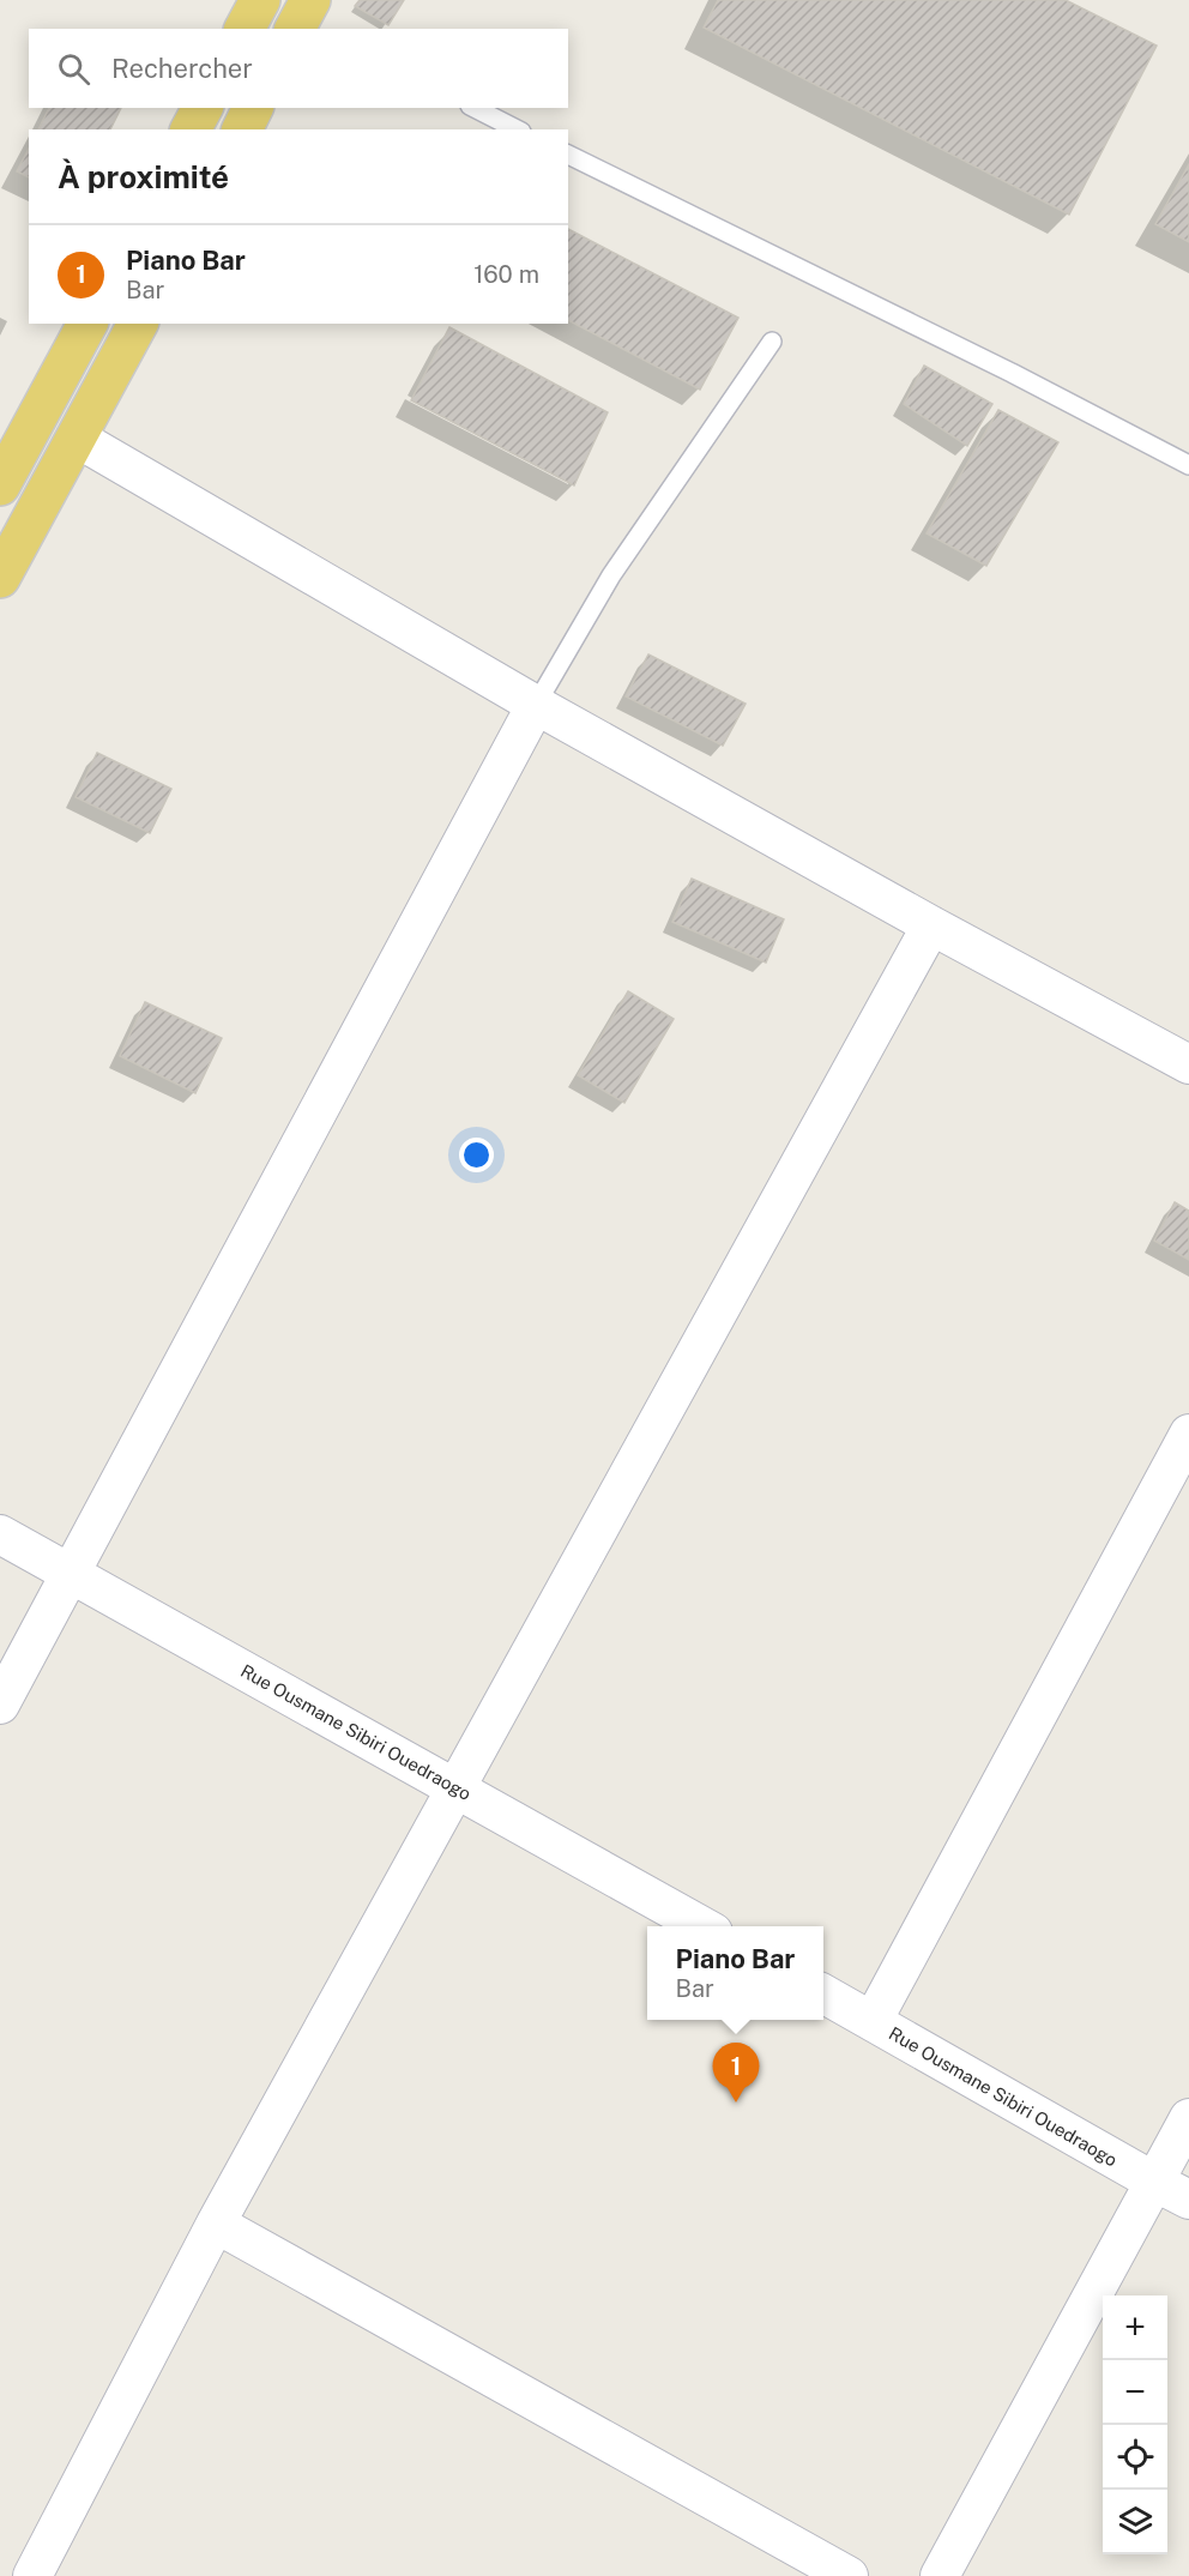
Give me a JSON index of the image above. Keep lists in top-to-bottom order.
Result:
{
  "streets": {
    "street": ["Rue Ousmane Sibiri Ouedraogo"]
  },
  "page": {
    "search": "Rechercher",
    "heading": "À proximité",
    "list": [
      {
        "mark": "1",
        "name": "Piano Bar",
        "note": "Bar",
        "value": "160 m"
      }
    ],
    "popup": ["Piano Bar", "Bar"],
    "pins": "1",
    "map_buttons": ["+", "−"]
  }
}
